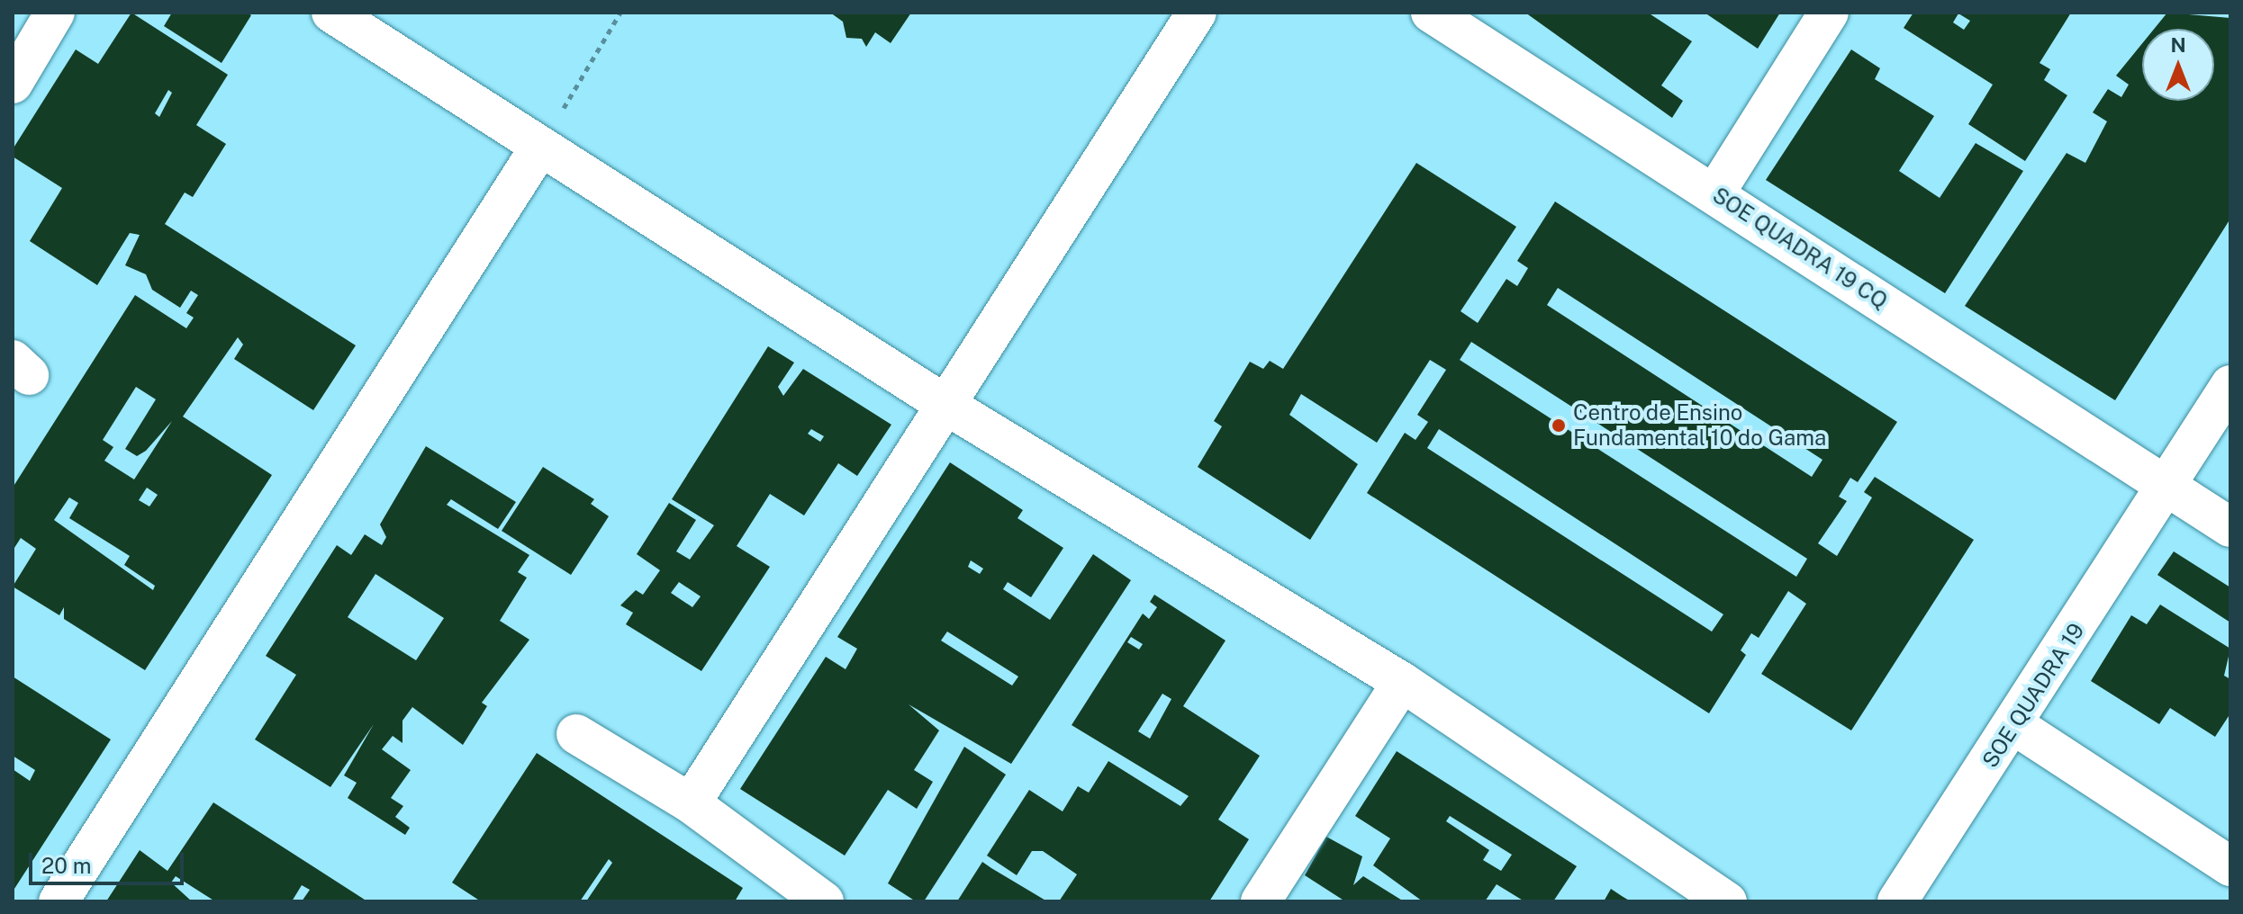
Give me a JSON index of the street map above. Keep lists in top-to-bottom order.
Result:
{
  "streets": {
    "street": ["SOE QUADRA 19 CQ", "SOE QUADRA 19"]
  },
  "crossings": [
    ["SOE QUADRA 19 CQ", "SOE QUADRA 19"]
  ],
  "places": ["Centro de Ensino Fundamental 10 do Gama"],
  "scale_bar": "20 m",
  "north": "top"
}
